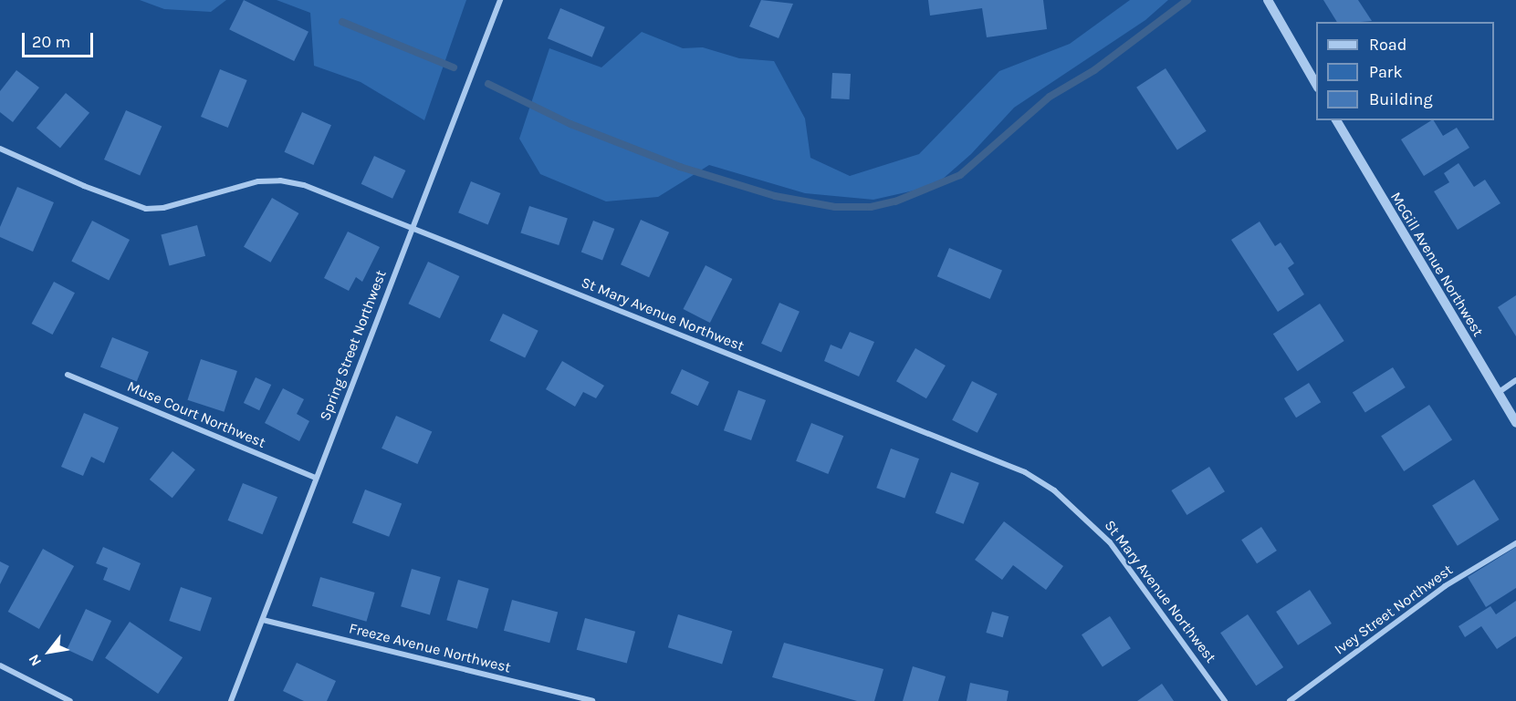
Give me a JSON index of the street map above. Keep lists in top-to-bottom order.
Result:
{
  "streets": {
    "street": [
      "McGill Avenue Northwest",
      "St Mary Avenue Northwest",
      "Spring Street Northwest",
      "Muse Court Northwest",
      "Ivey Street Northwest",
      "Freeze Avenue Northwest"
    ]
  },
  "crossings": [
    ["St Mary Avenue Northwest", "Spring Street Northwest"],
    ["Spring Street Northwest", "Muse Court Northwest"],
    ["Spring Street Northwest", "Freeze Avenue Northwest"]
  ],
  "legend": ["Road", "Park", "Building"],
  "scale_bar": "20 m",
  "north": "bottom left"
}
